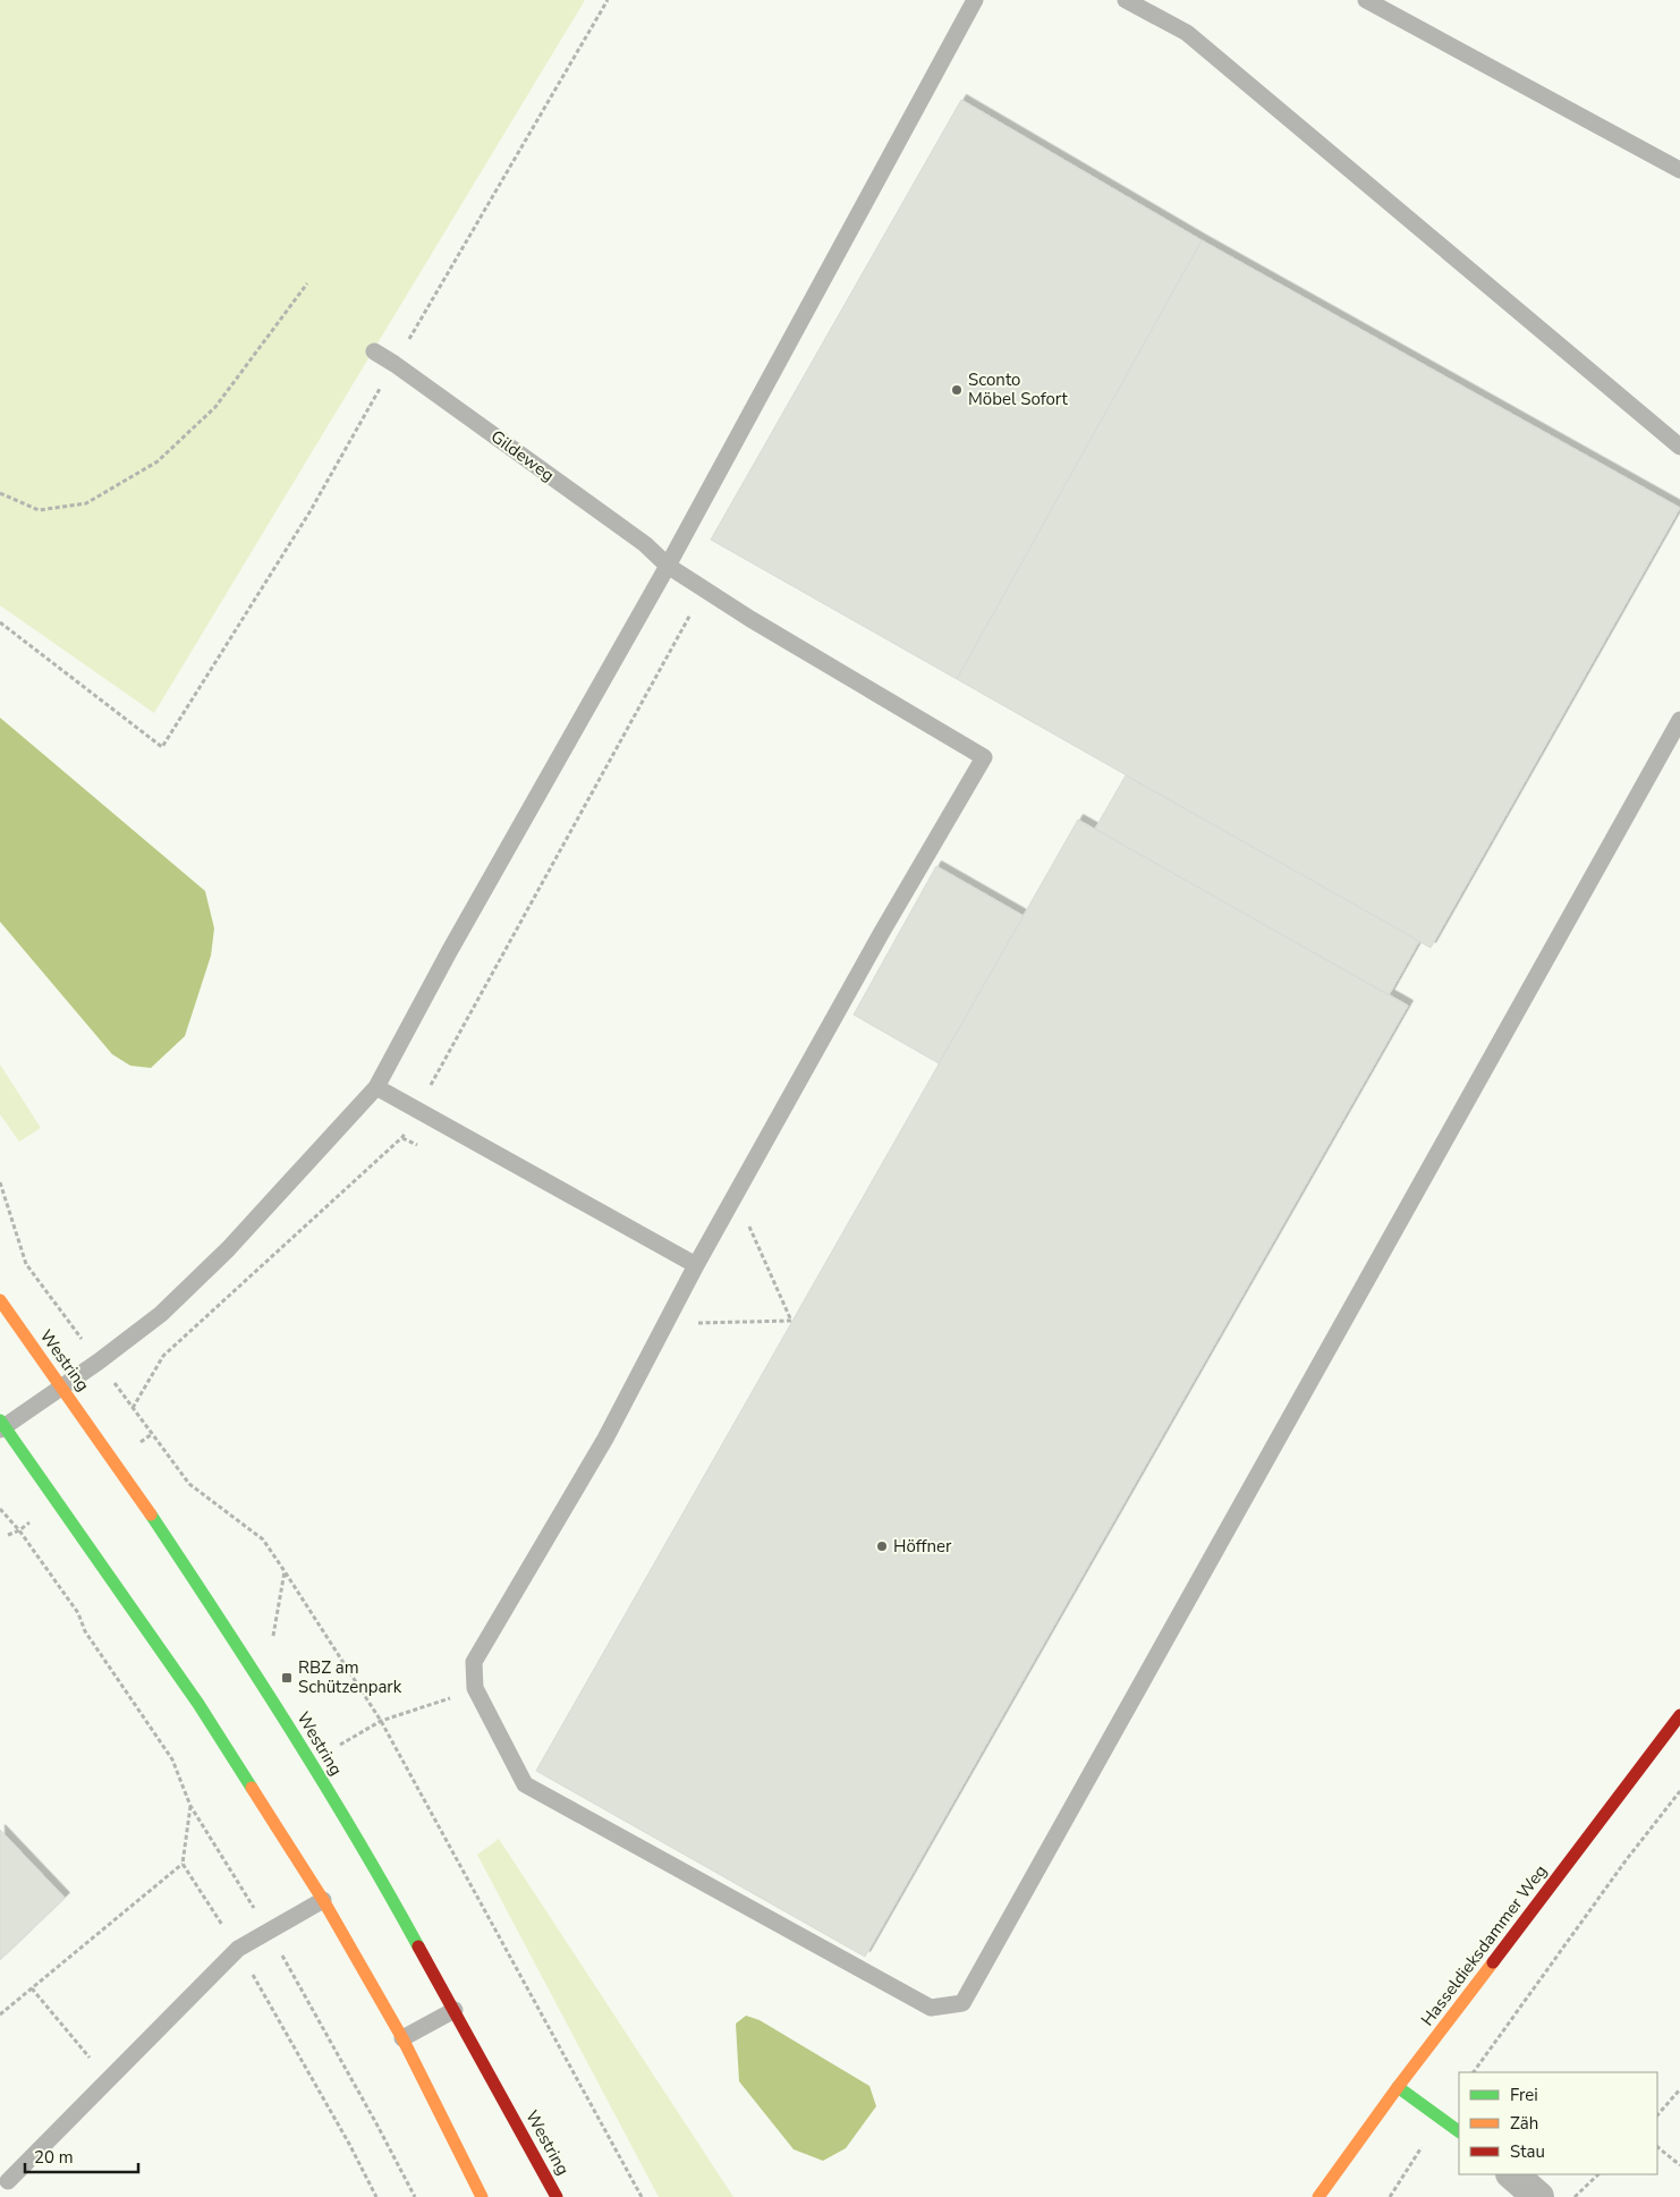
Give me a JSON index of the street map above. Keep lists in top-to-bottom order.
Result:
{
  "streets": {
    "main road": ["Westring", "Hasseldieksdammer Weg"],
    "lane": ["Gildeweg"]
  },
  "places": {
    "other": ["Sconto Möbel Sofort", "Höffner"],
    "transit": ["RBZ am Schützenpark"]
  },
  "legend": ["Frei", "Zäh", "Stau"],
  "scale_bar": "20 m"
}
